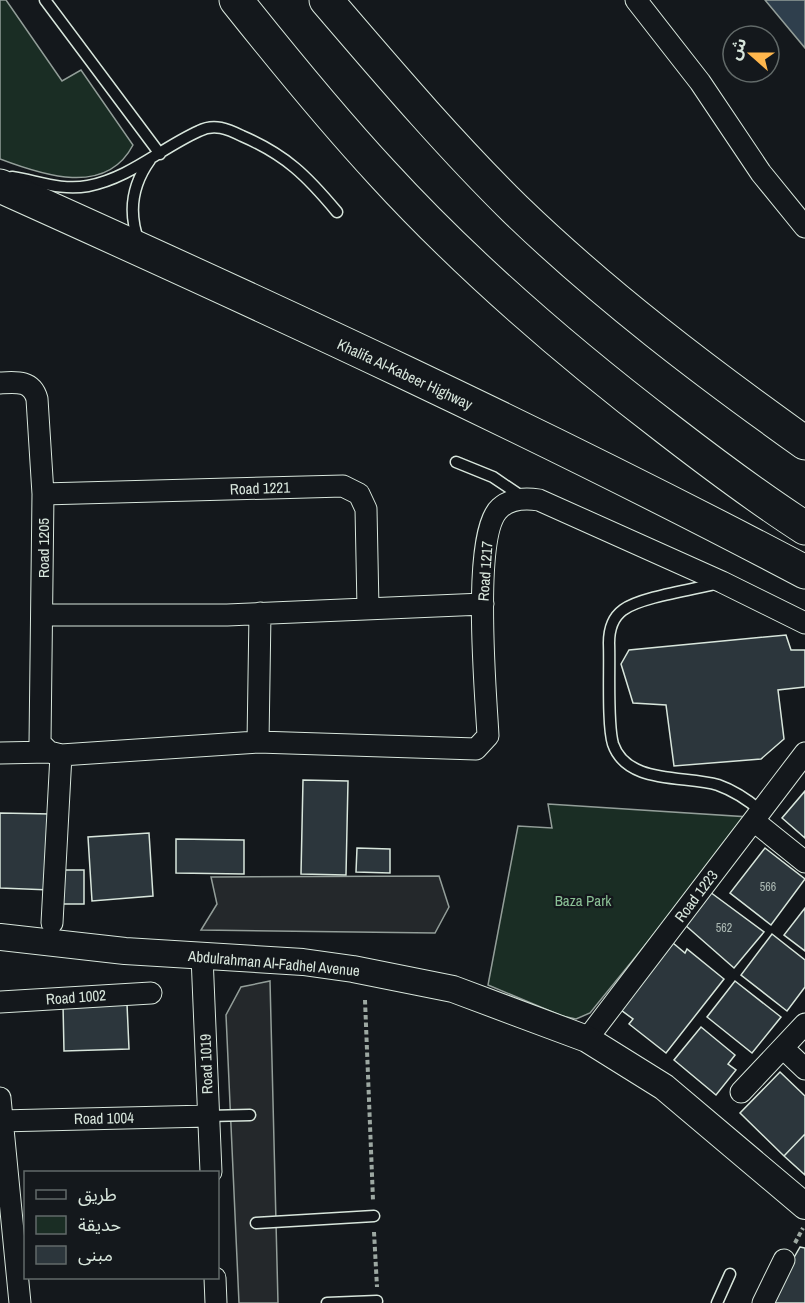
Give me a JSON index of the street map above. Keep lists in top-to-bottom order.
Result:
{
  "streets": {
    "main road": ["Khalifa Al-Kabeer Highway"],
    "street": [
      "Road 1221",
      "Road 1205",
      "Road 1217",
      "Road 1223",
      "Abdulrahman Al-Fadhel Avenue",
      "Road 1002",
      "Road 1019",
      "Road 1004"
    ]
  },
  "crossings": [
    ["Road 1221", "Road 1205"],
    ["Road 1205", "Road 1217"],
    ["Road 1223", "Abdulrahman Al-Fadhel Avenue"],
    ["Abdulrahman Al-Fadhel Avenue", "Road 1019"],
    ["Road 1019", "Road 1004"]
  ],
  "parks": ["Baza Park"],
  "house_numbers": ["566", "562"],
  "legend": ["طريق", "حديقة", "مبنى"],
  "north": "left"
}
